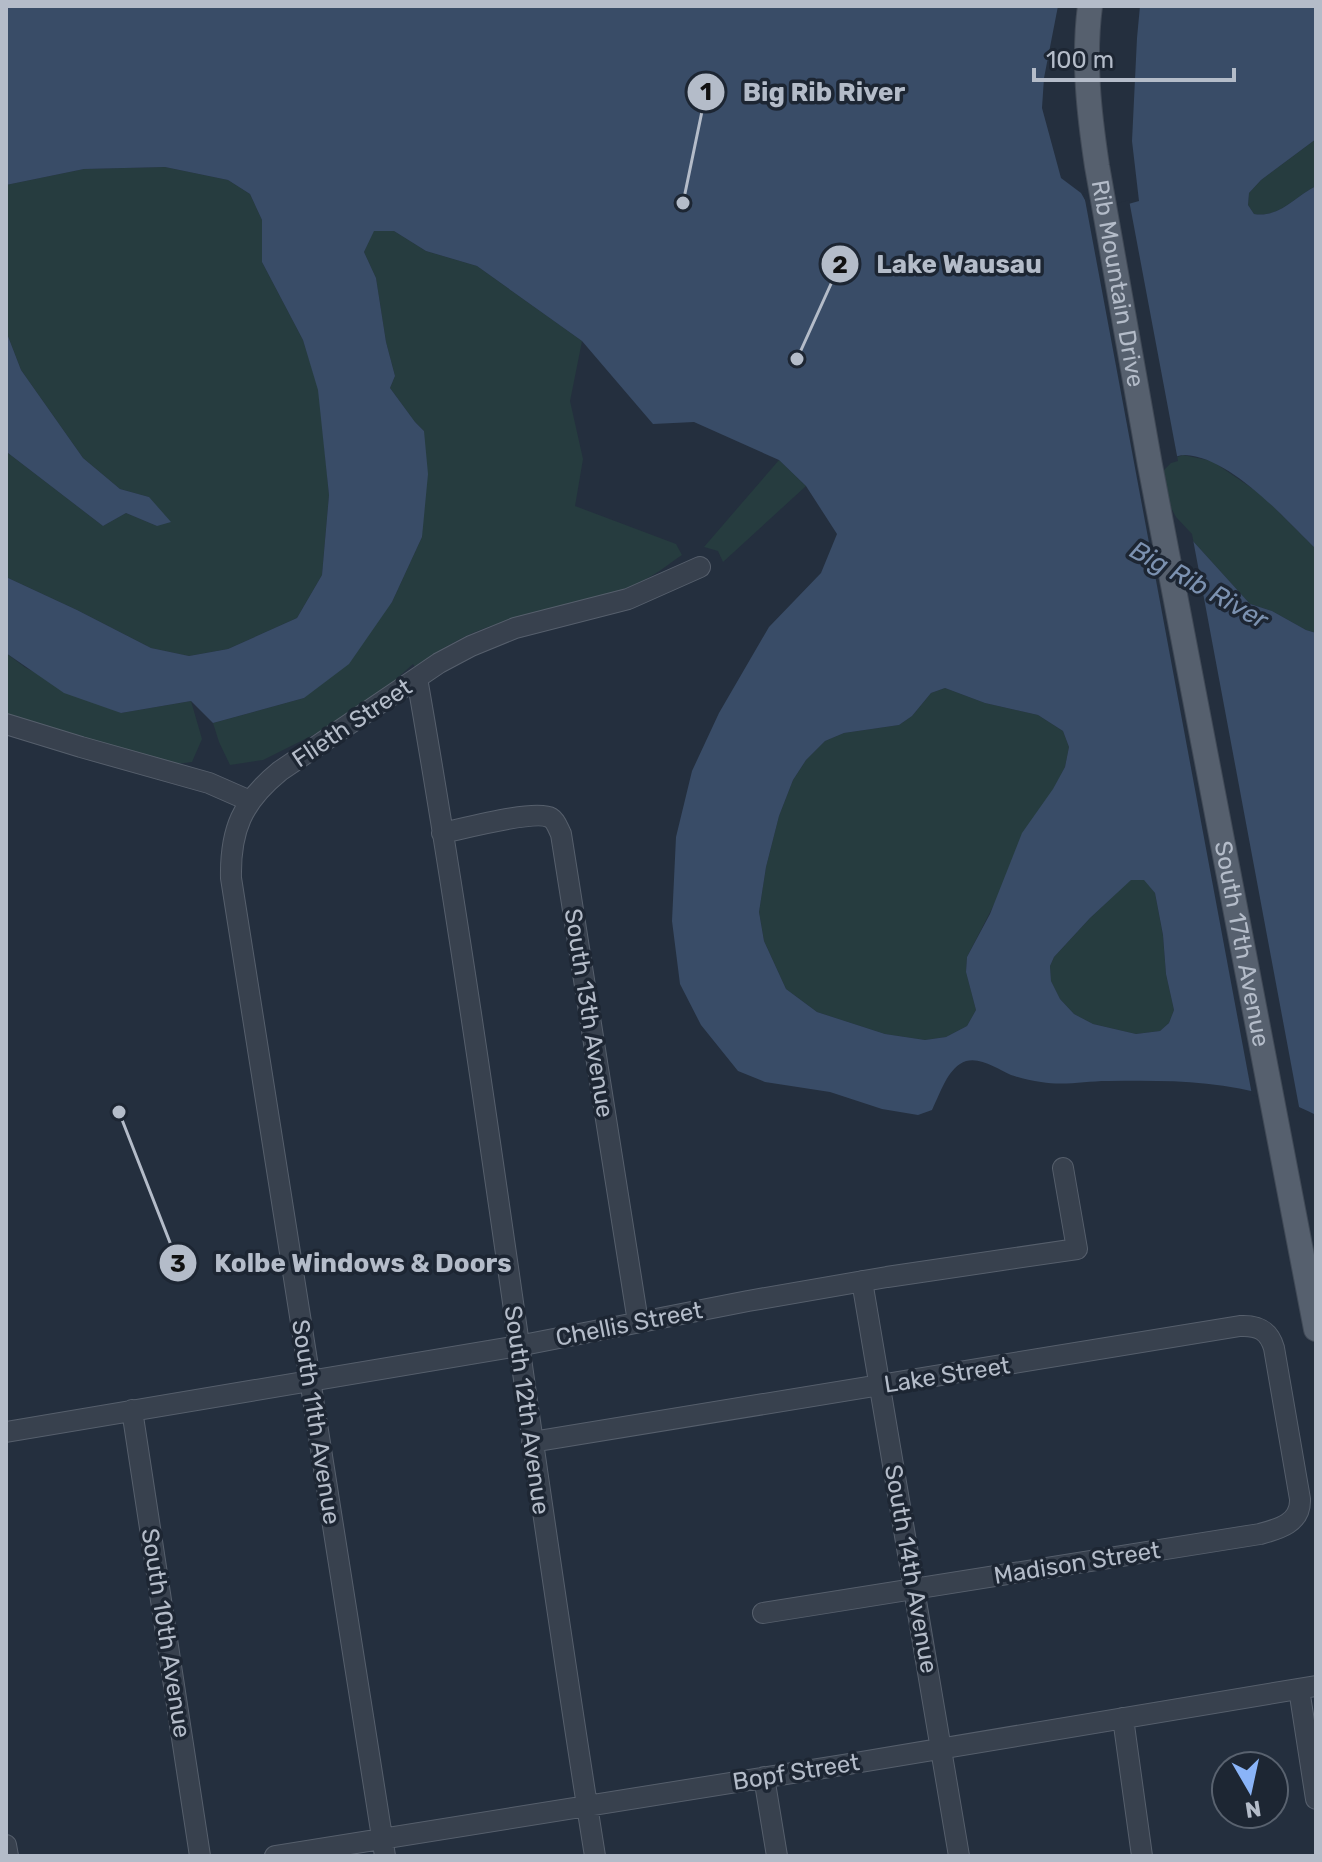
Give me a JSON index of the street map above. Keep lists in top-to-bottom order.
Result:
{
  "streets": {
    "main road": ["Rib Mountain Drive", "South 17th Avenue"],
    "street": [
      "Flieth Street",
      "South 13th Avenue",
      "Chellis Street",
      "Lake Street",
      "South 12th Avenue",
      "South 11th Avenue",
      "Madison Street",
      "South 14th Avenue",
      "South 10th Avenue",
      "Bopf Street"
    ]
  },
  "crossings": [
    ["Rib Mountain Drive", "South 17th Avenue"],
    ["Flieth Street", "South 12th Avenue"],
    ["Flieth Street", "South 11th Avenue"],
    ["South 13th Avenue", "Chellis Street"],
    ["South 13th Avenue", "South 12th Avenue"],
    ["Chellis Street", "South 12th Avenue"],
    ["Chellis Street", "South 11th Avenue"],
    ["Chellis Street", "South 14th Avenue"],
    ["Chellis Street", "South 10th Avenue"],
    ["Lake Street", "South 12th Avenue"],
    ["Lake Street", "Madison Street"],
    ["Lake Street", "South 14th Avenue"],
    ["South 12th Avenue", "Bopf Street"],
    ["South 11th Avenue", "Bopf Street"],
    ["Madison Street", "South 14th Avenue"],
    ["South 14th Avenue", "Bopf Street"]
  ],
  "water": ["Big Rib River"],
  "places": ["Big Rib River", "Lake Wausau", "Kolbe Windows & Doors"],
  "scale_bar": "100 m",
  "north": "bottom"
}
